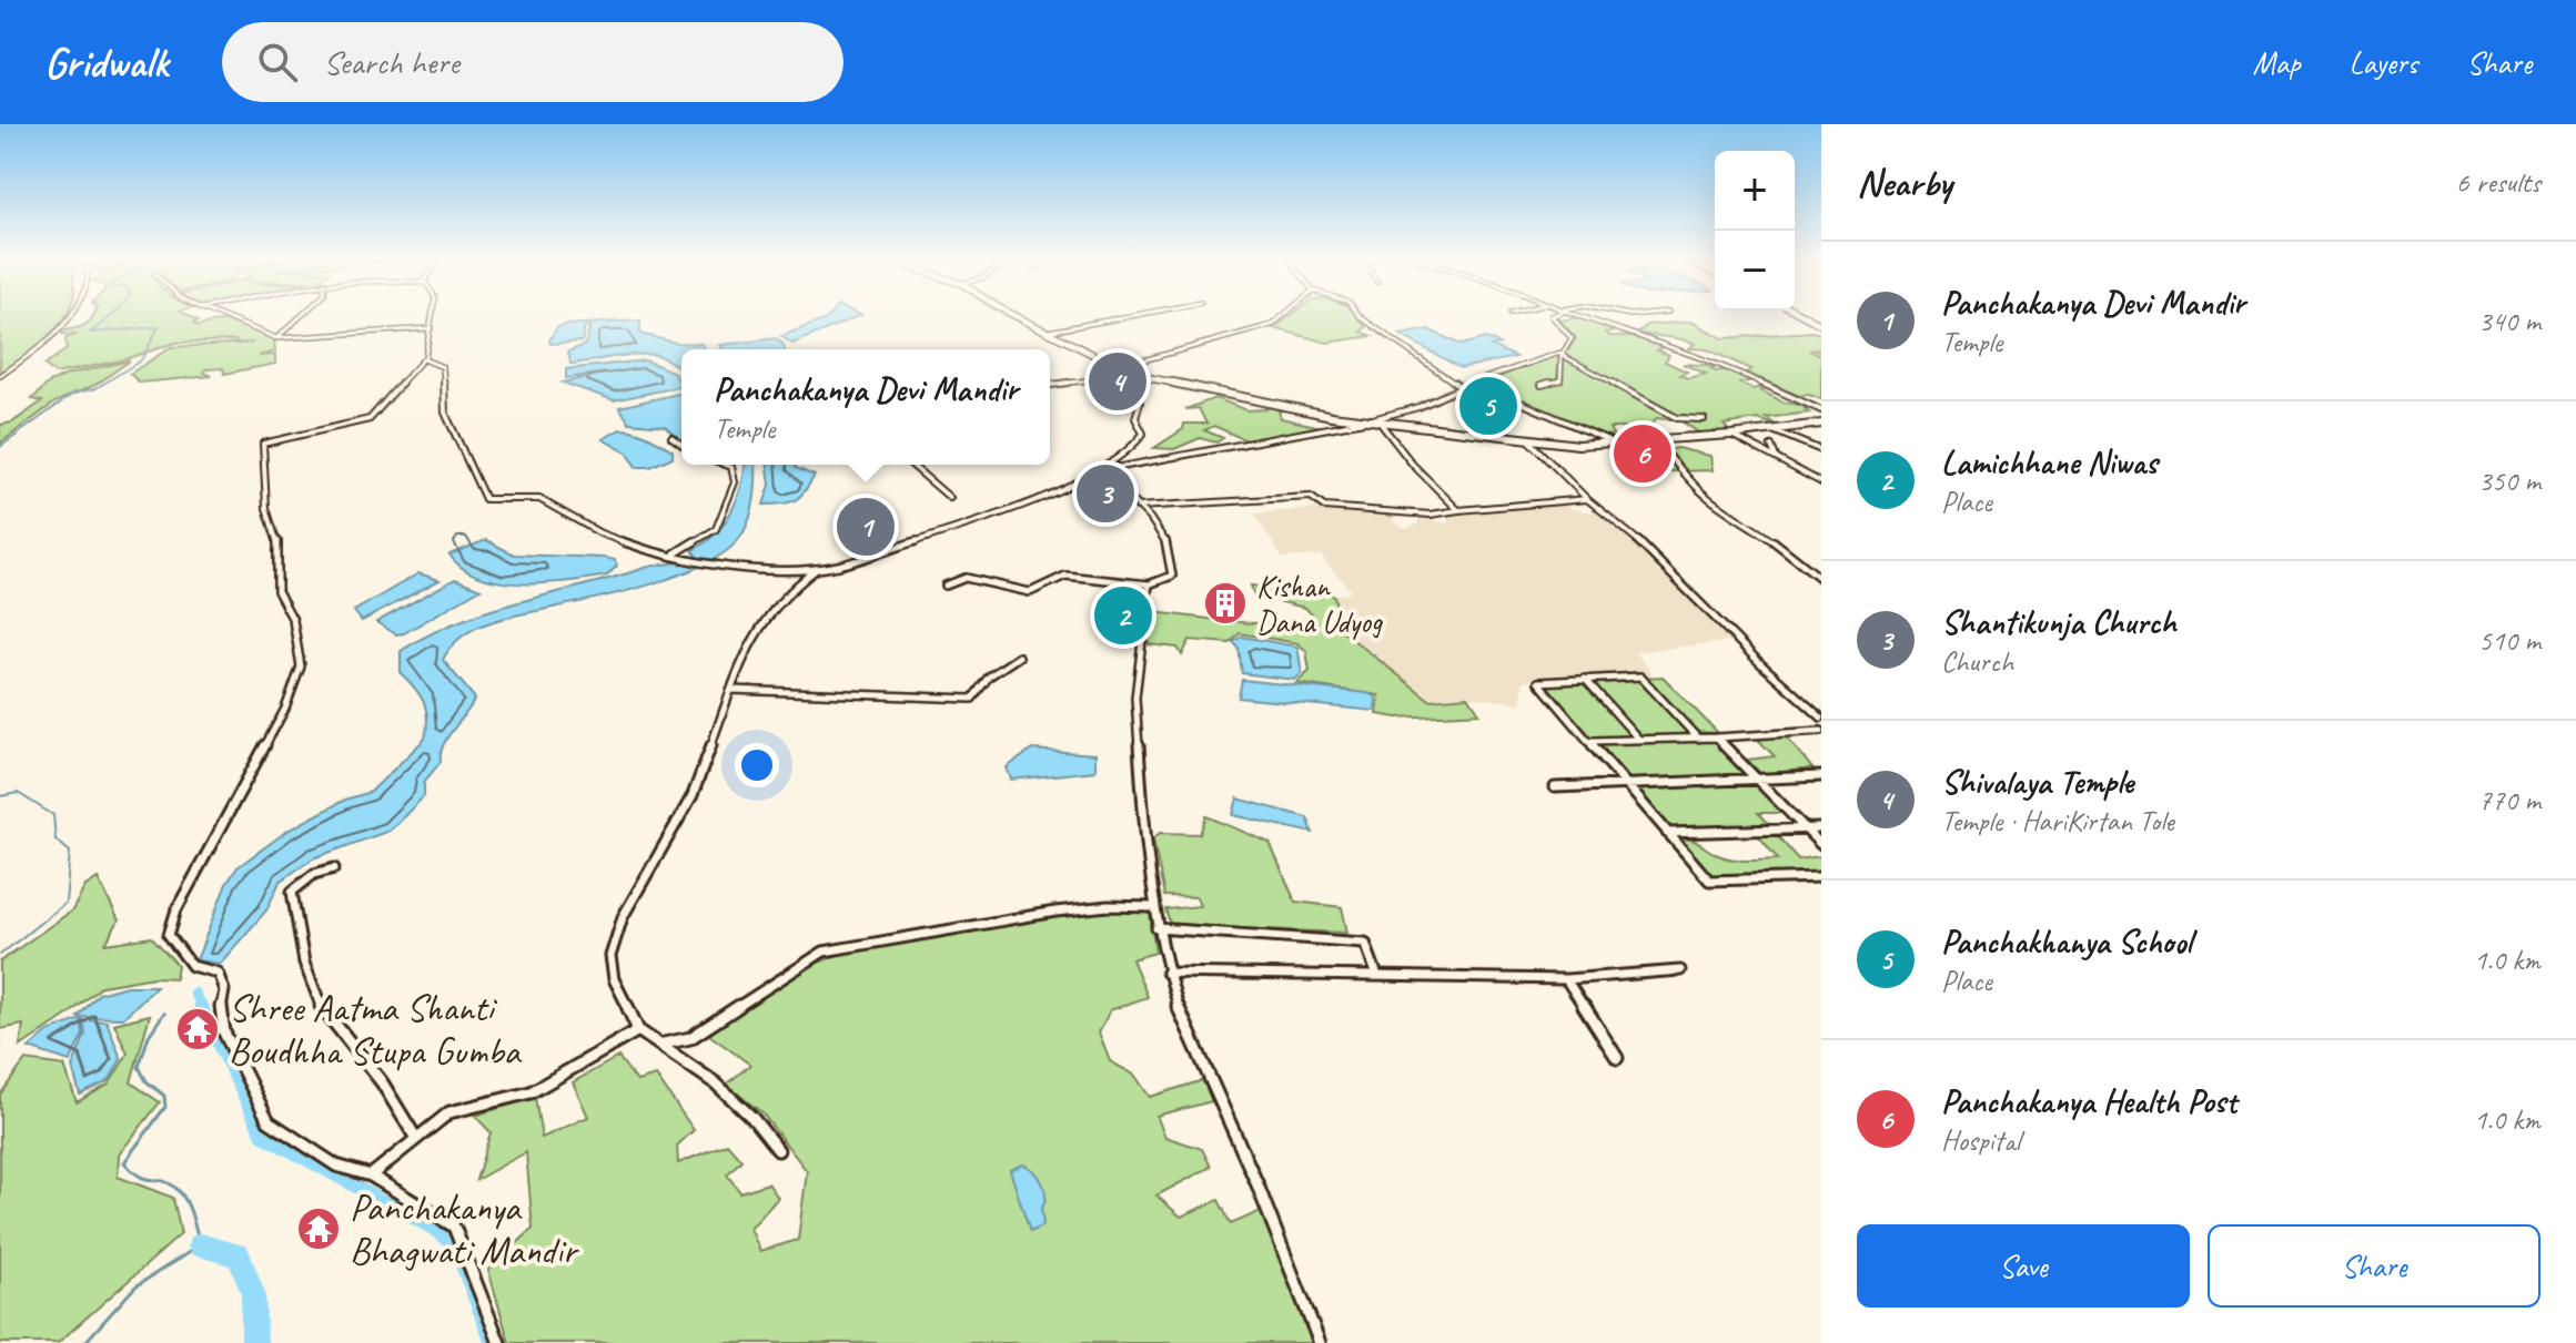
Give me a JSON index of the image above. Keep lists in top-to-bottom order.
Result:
{
  "places": {
    "building": ["Kishan Dana Udyog"],
    "temple": ["Shree Aatma Shanti Boudhha Stupa Gumba", "Panchakanya Bhagwati Mandir"]
  },
  "page": {
    "header": "Gridwalk",
    "search": "Search here",
    "nav": ["Map", "Layers", "Share"],
    "heading": ["Nearby", "6 results"],
    "map_buttons": ["+", "−"],
    "list": [
      {
        "mark": "1",
        "name": "Panchakanya Devi Mandir",
        "note": "Temple",
        "value": "340 m"
      },
      {
        "mark": "2",
        "name": "Lamichhane Niwas",
        "note": "Place",
        "value": "350 m"
      },
      {
        "mark": "3",
        "name": "Shantikunja Church",
        "note": "Church",
        "value": "510 m"
      },
      {
        "mark": "4",
        "name": "Shivalaya Temple",
        "note": "Temple · HariKirtan Tole",
        "value": "770 m"
      },
      {
        "mark": "5",
        "name": "Panchakhanya School",
        "note": "Place",
        "value": "1.0 km"
      },
      {
        "mark": "6",
        "name": "Panchakanya Health Post",
        "note": "Hospital",
        "value": "1.0 km"
      }
    ],
    "pins": [
      "4",
      "5",
      "6",
      "3",
      "1",
      "2"
    ],
    "popup": ["Panchakanya Devi Mandir", "Temple"],
    "buttons": ["Save", "Share"]
  }
}
